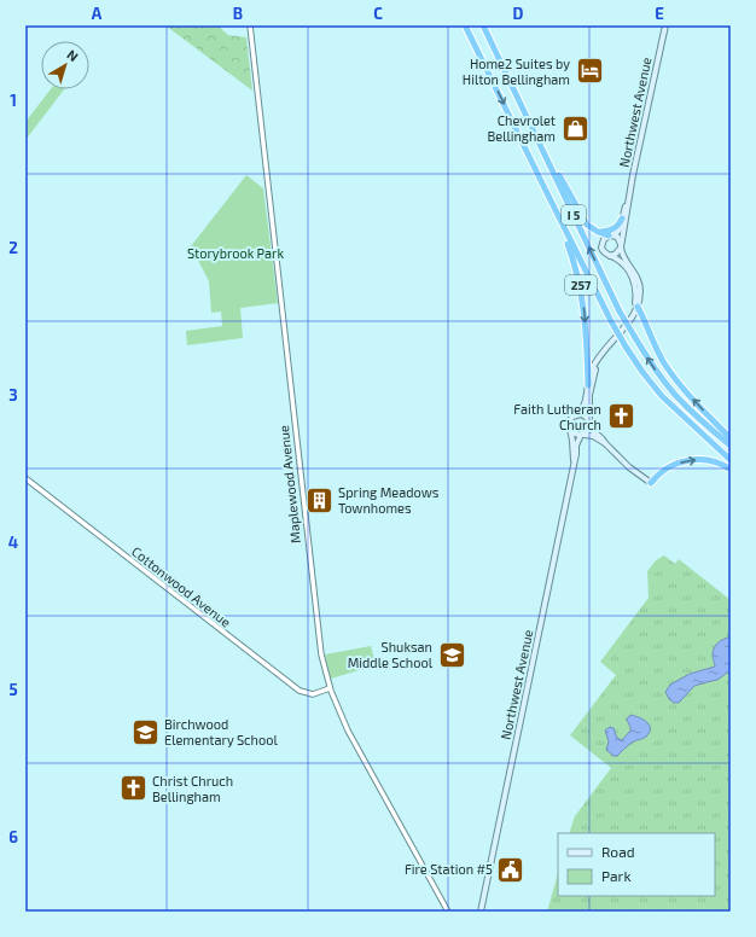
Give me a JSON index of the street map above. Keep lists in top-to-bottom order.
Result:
{
  "streets": {
    "highway": ["I 5", "257"],
    "main road": ["Northwest Avenue"],
    "street": ["Maplewood Avenue", "Cottonwood Avenue"]
  },
  "crossings": [
    ["I 5", "257"],
    ["Maplewood Avenue", "Cottonwood Avenue"]
  ],
  "parks": ["Storybrook Park"],
  "places": {
    "hotel": ["Home2 Suites by Hilton Bellingham"],
    "shop": ["Chevrolet Bellingham"],
    "church": ["Faith Lutheran Church", "Christ Chruch Bellingham"],
    "building": ["Spring Meadows Townhomes"],
    "school or university": ["Shuksan Middle School", "Birchwood Elementary School"],
    "public building": ["Fire Station #5"]
  },
  "legend": ["Road", "Park"],
  "north": "top right",
  "grid": {
    "columns": [
      "A",
      "B",
      "C",
      "D",
      "E"
    ],
    "rows": [
      "1",
      "2",
      "3",
      "4",
      "5",
      "6"
    ]
  }
}
